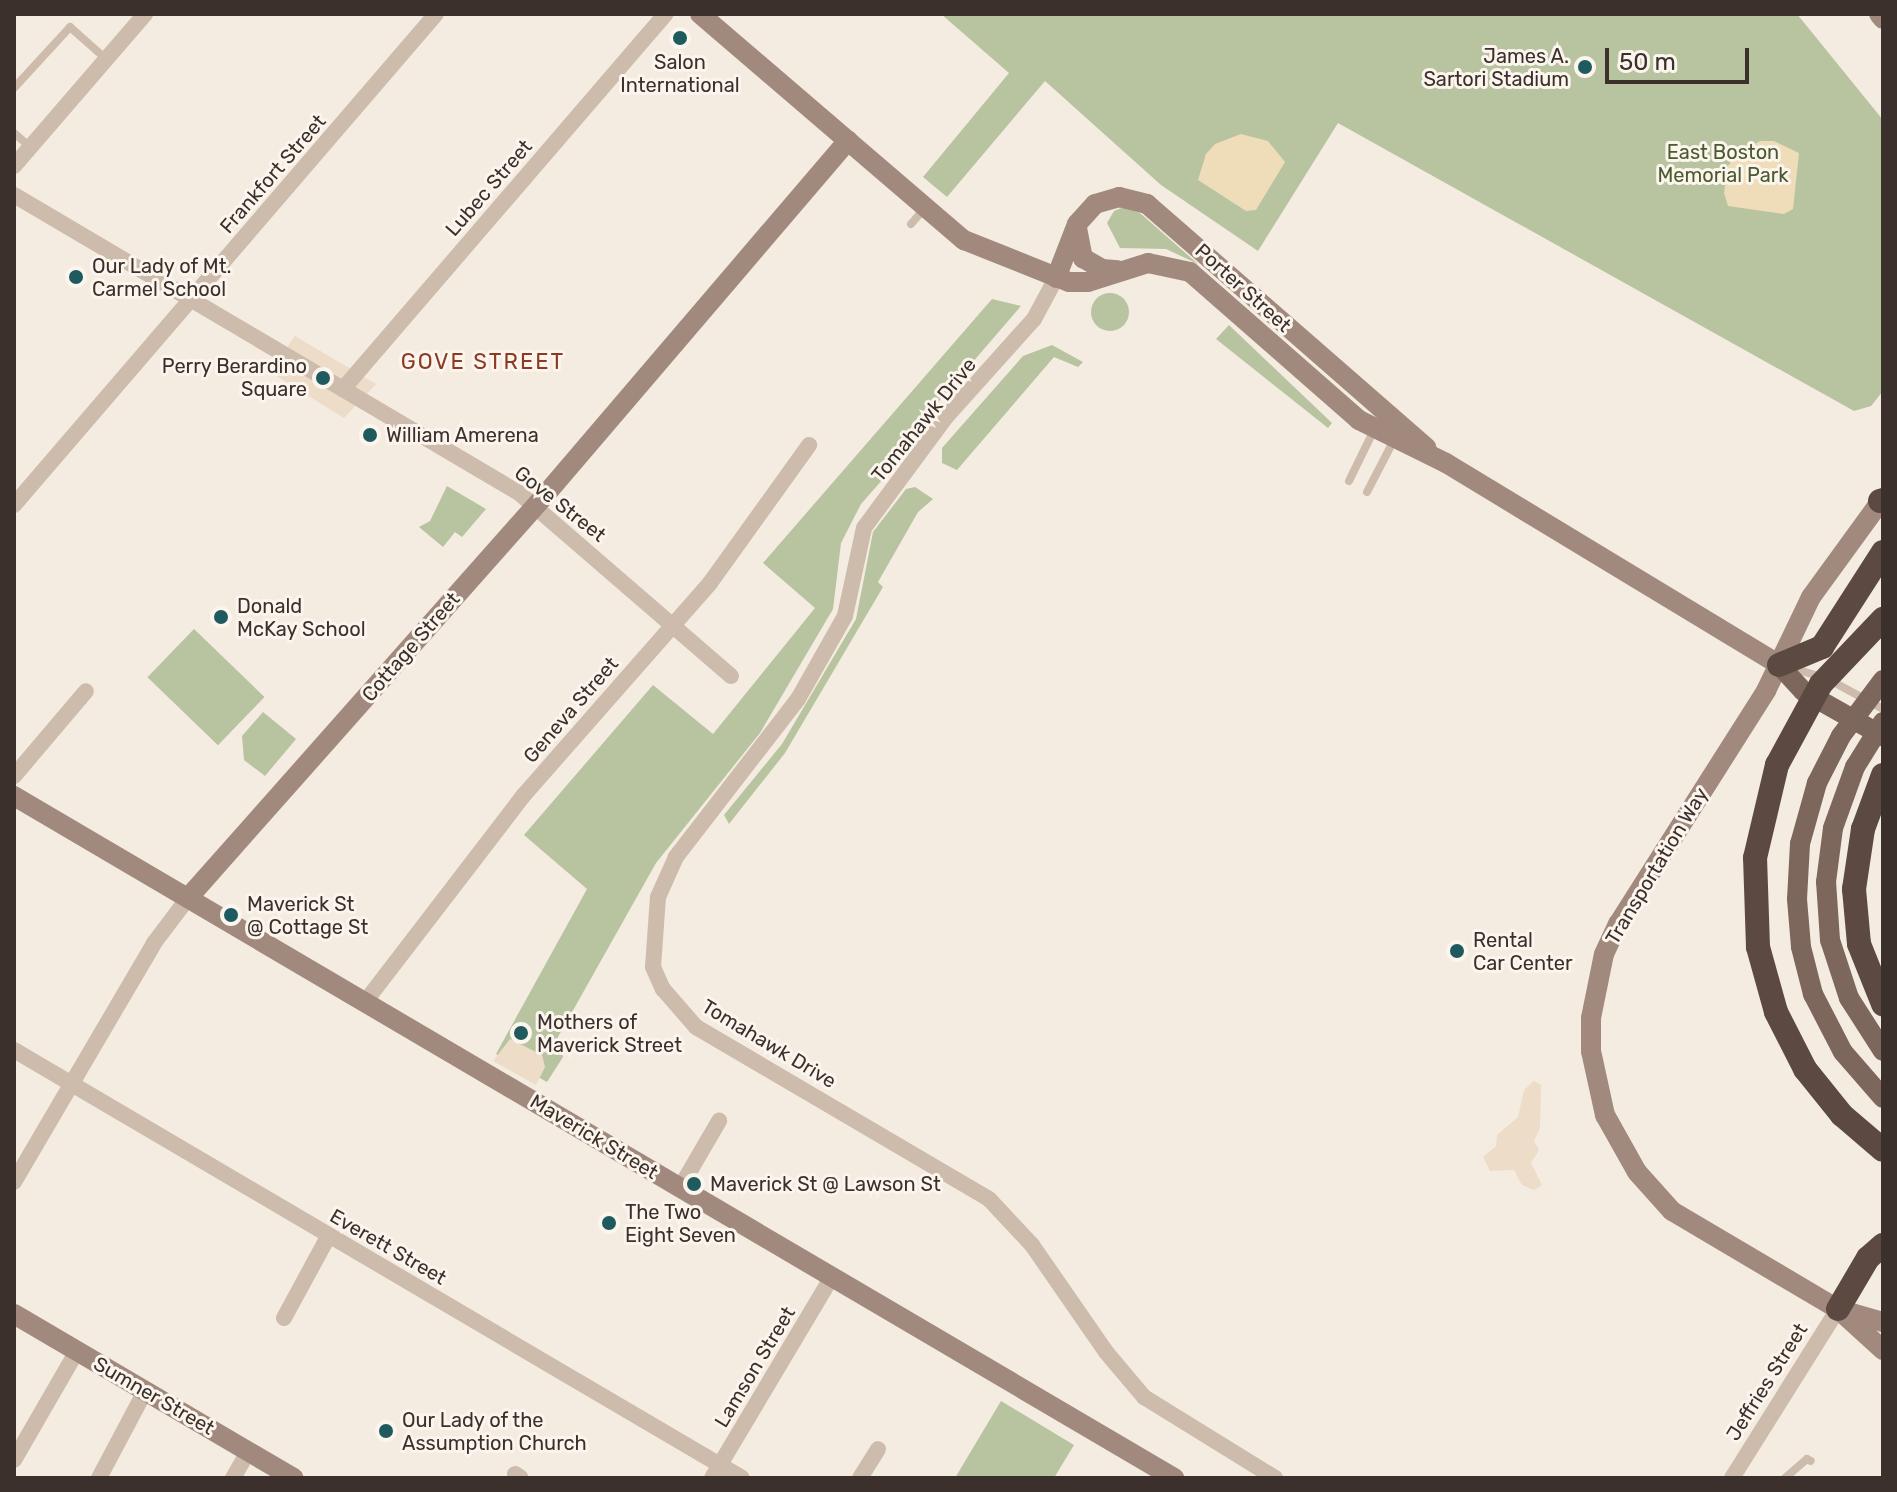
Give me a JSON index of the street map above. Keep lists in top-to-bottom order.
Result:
{
  "streets": {
    "main road": [
      "Porter Street",
      "Cottage Street",
      "Transportation Way",
      "Maverick Street",
      "Sumner Street"
    ],
    "street": [
      "Frankfort Street",
      "Lubec Street",
      "Tomahawk Drive",
      "Gove Street",
      "Geneva Street",
      "Everett Street",
      "Lamson Street",
      "Jeffries Street"
    ]
  },
  "crossings": [
    ["Frankfort Street", "Gove Street"],
    ["Lubec Street", "Gove Street"],
    ["Porter Street", "Tomahawk Drive"],
    ["Porter Street", "Cottage Street"],
    ["Porter Street", "Transportation Way"],
    ["Gove Street", "Cottage Street"],
    ["Gove Street", "Geneva Street"],
    ["Cottage Street", "Maverick Street"],
    ["Cottage Street", "Everett Street"],
    ["Geneva Street", "Maverick Street"],
    ["Transportation Way", "Jeffries Street"],
    ["Maverick Street", "Lamson Street"],
    ["Everett Street", "Lamson Street"]
  ],
  "districts": ["GOVE STREET"],
  "parks": ["East Boston Memorial Park"],
  "places": [
    "Salon International",
    "James A. Sartori Stadium",
    "Our Lady of Mt. Carmel School",
    "Perry Berardino Square",
    "William Amerena",
    "Donald McKay School",
    "Maverick St @ Cottage St",
    "Rental Car Center",
    "Mothers of Maverick Street",
    "Maverick St @ Lawson St",
    "The Two Eight Seven",
    "Our Lady of the Assumption Church"
  ],
  "scale_bar": "50 m"
}
